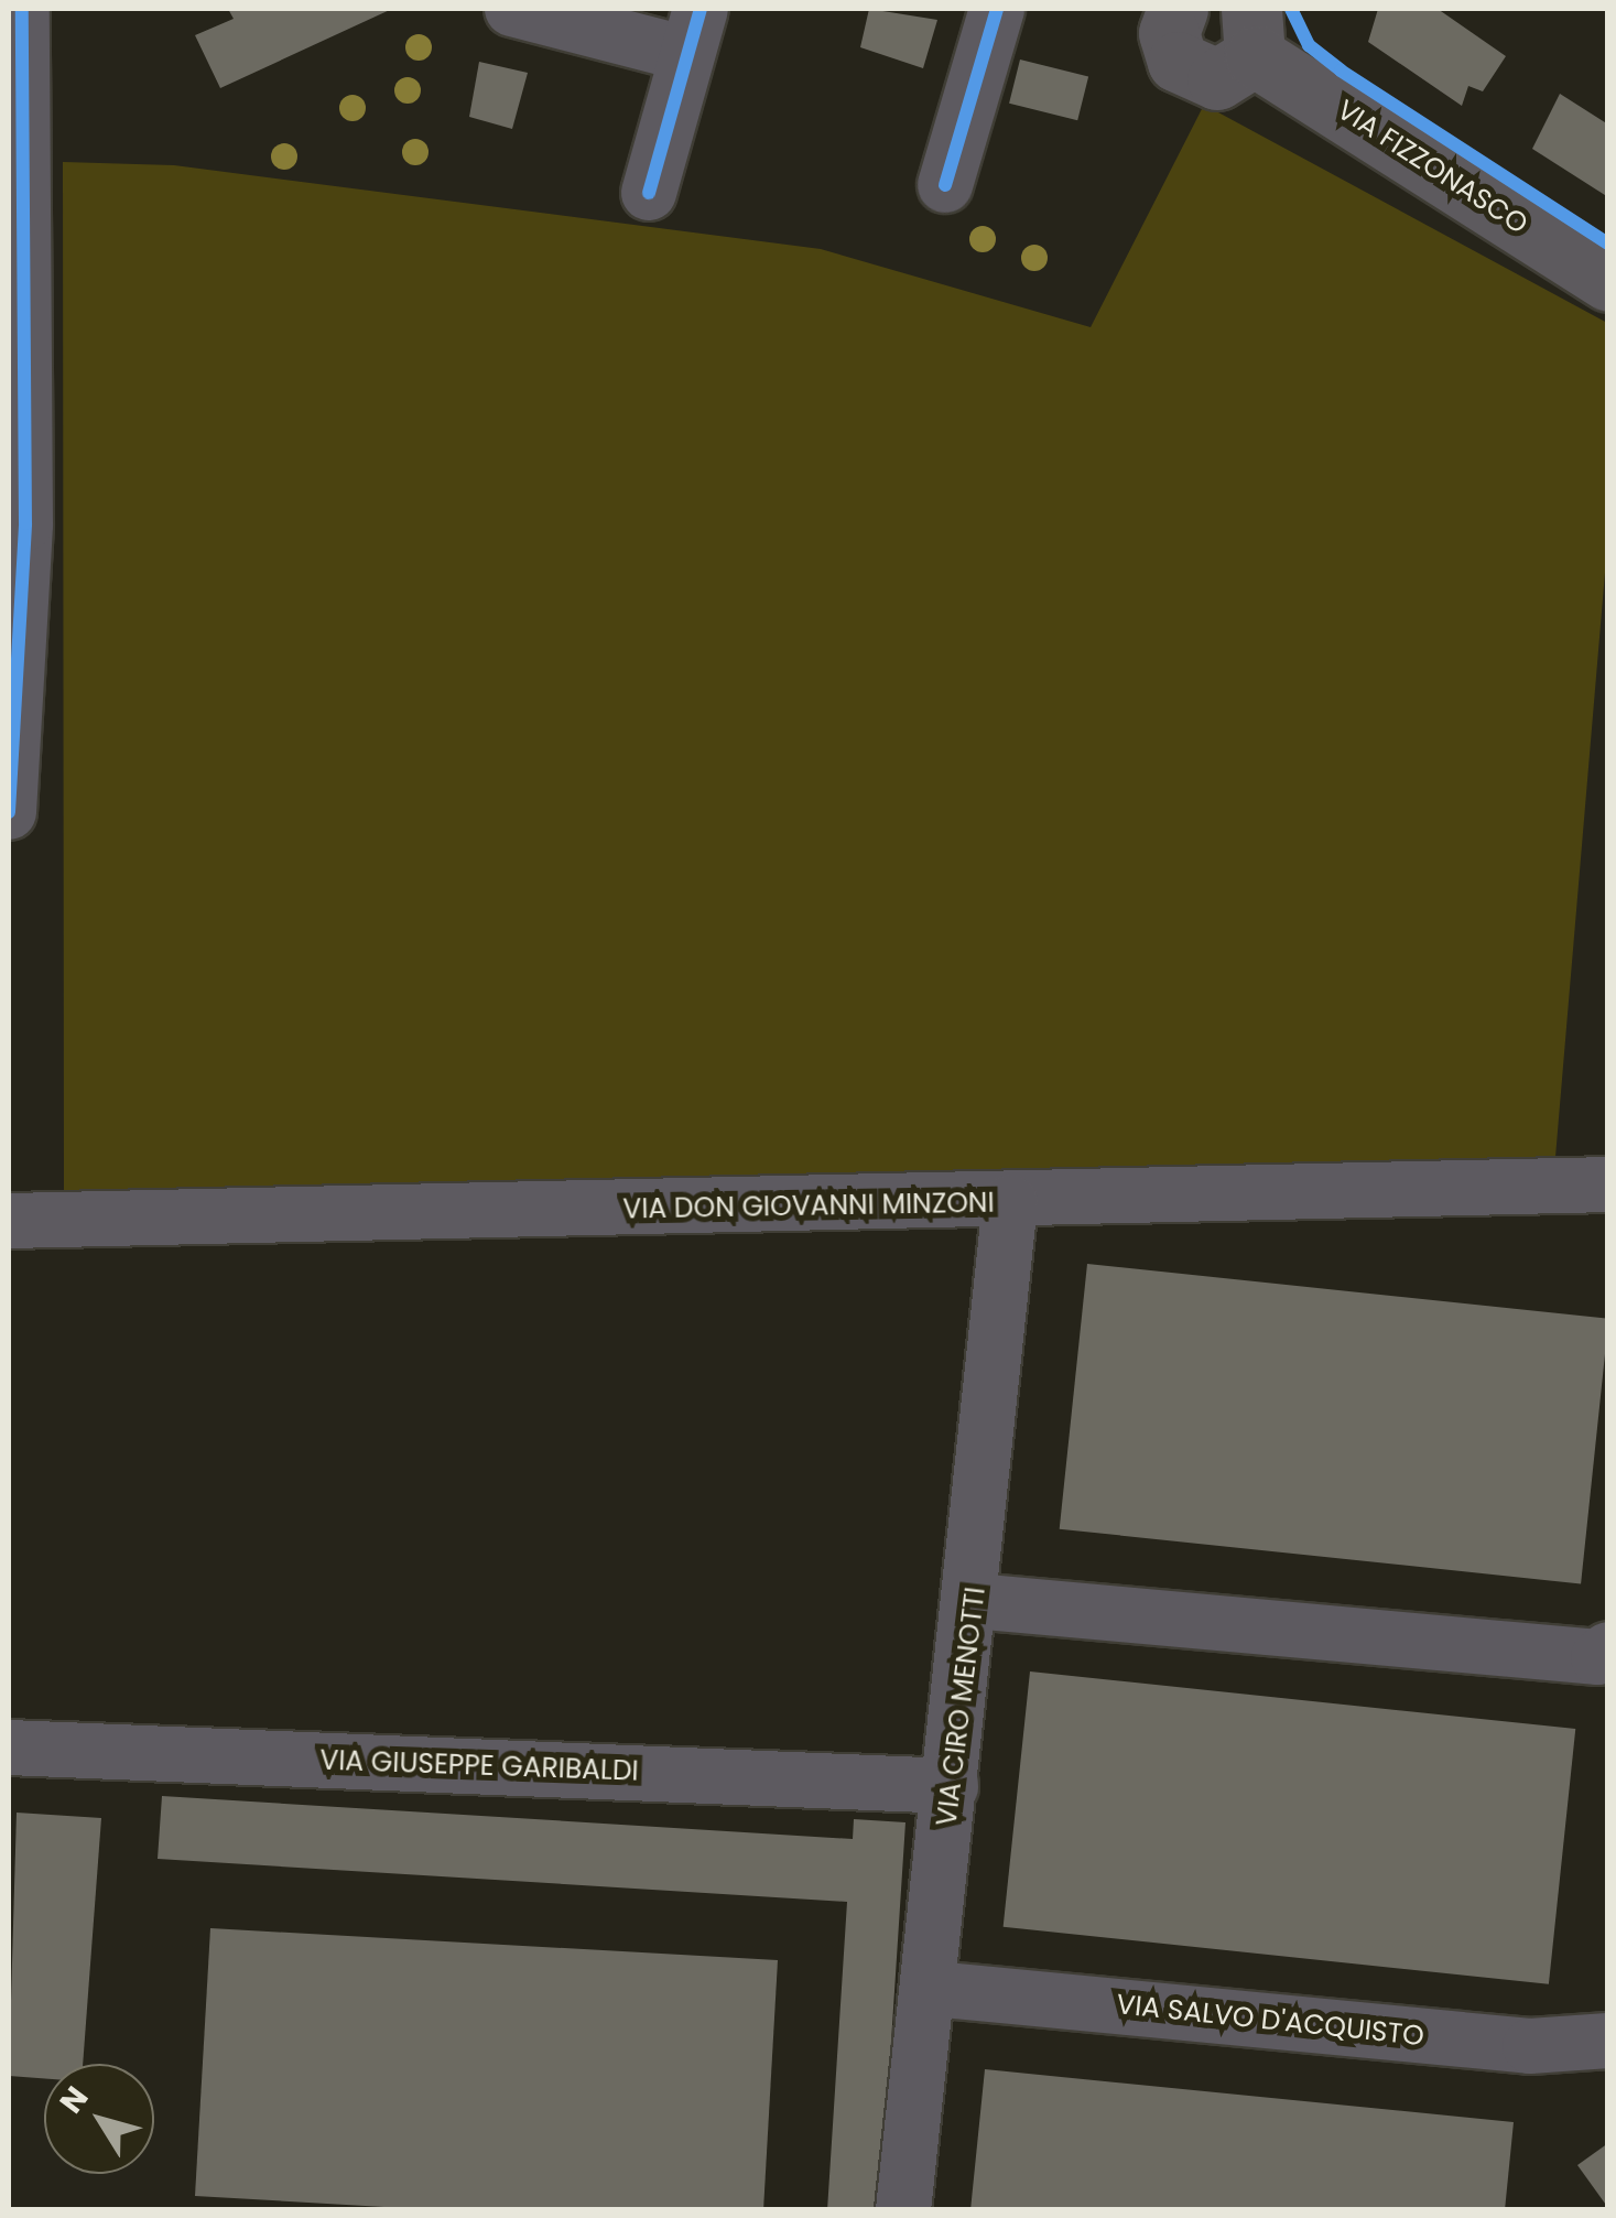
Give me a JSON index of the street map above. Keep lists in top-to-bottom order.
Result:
{
  "streets": {
    "main road": ["VIA FIZZONASCO"],
    "street": [
      "VIA DON GIOVANNI MINZONI",
      "VIA CIRO MENOTTI",
      "VIA GIUSEPPE GARIBALDI",
      "VIA SALVO D'ACQUISTO"
    ]
  },
  "crossings": [
    ["VIA DON GIOVANNI MINZONI", "VIA CIRO MENOTTI"],
    ["VIA CIRO MENOTTI", "VIA GIUSEPPE GARIBALDI"],
    ["VIA CIRO MENOTTI", "VIA SALVO D'ACQUISTO"]
  ],
  "north": "top left"
}
